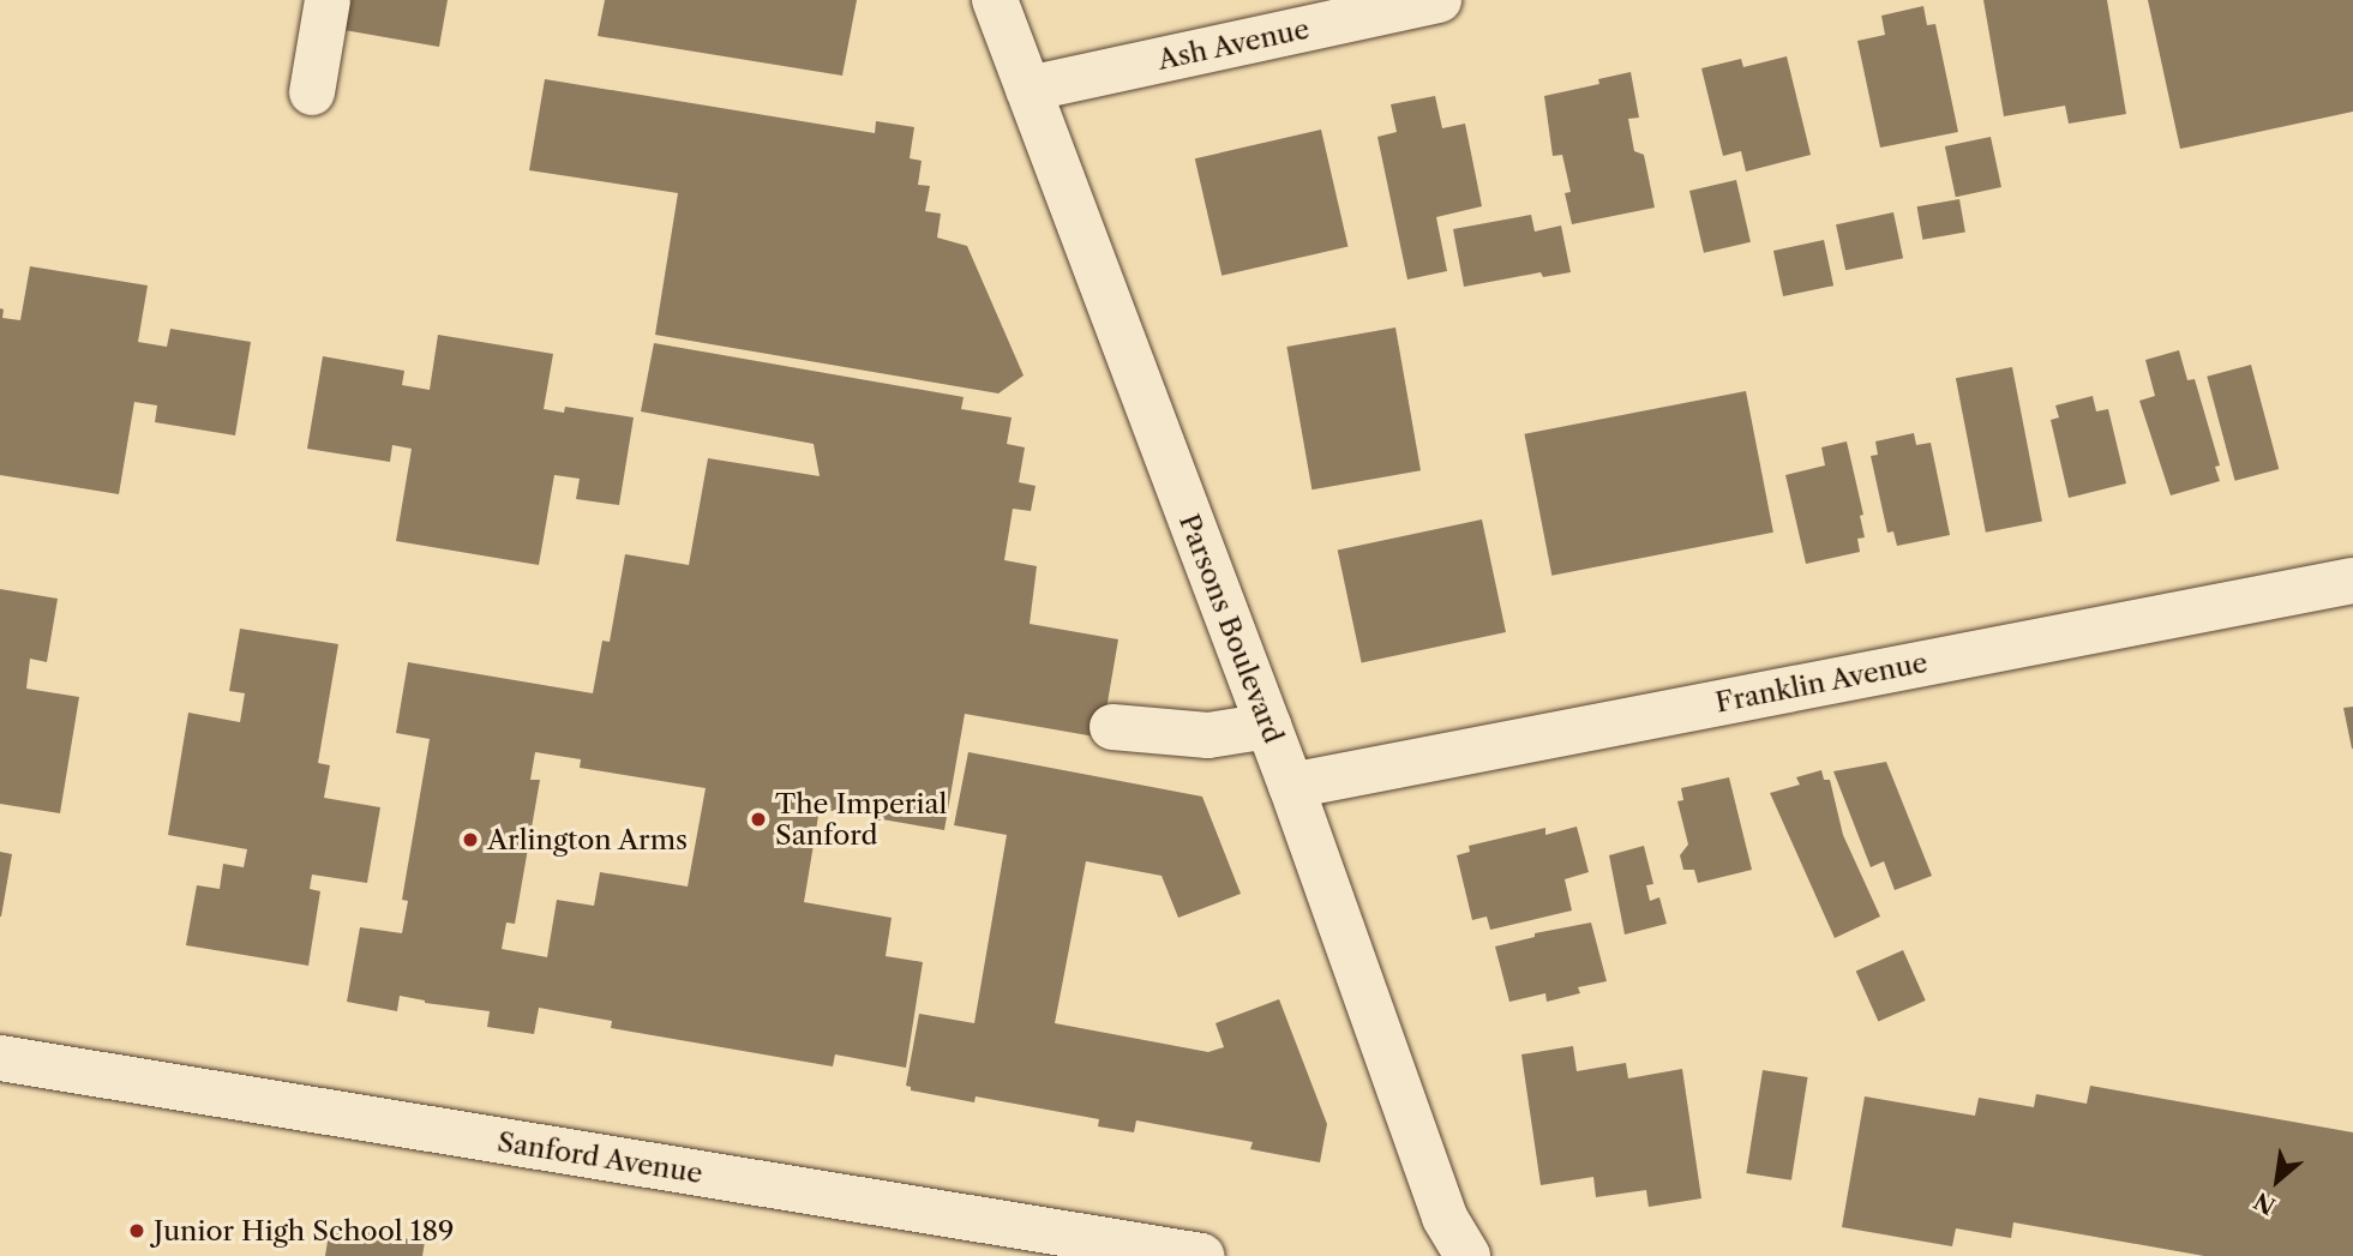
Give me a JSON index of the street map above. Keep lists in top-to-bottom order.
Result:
{
  "streets": {
    "street": [
      "Ash Avenue",
      "Parsons Boulevard",
      "Franklin Avenue",
      "Sanford Avenue"
    ]
  },
  "crossings": [
    ["Ash Avenue", "Parsons Boulevard"],
    ["Parsons Boulevard", "Franklin Avenue"]
  ],
  "places": ["The Imperial Sanford", "Arlington Arms", "Junior High School 189"],
  "north": "bottom left"
}
